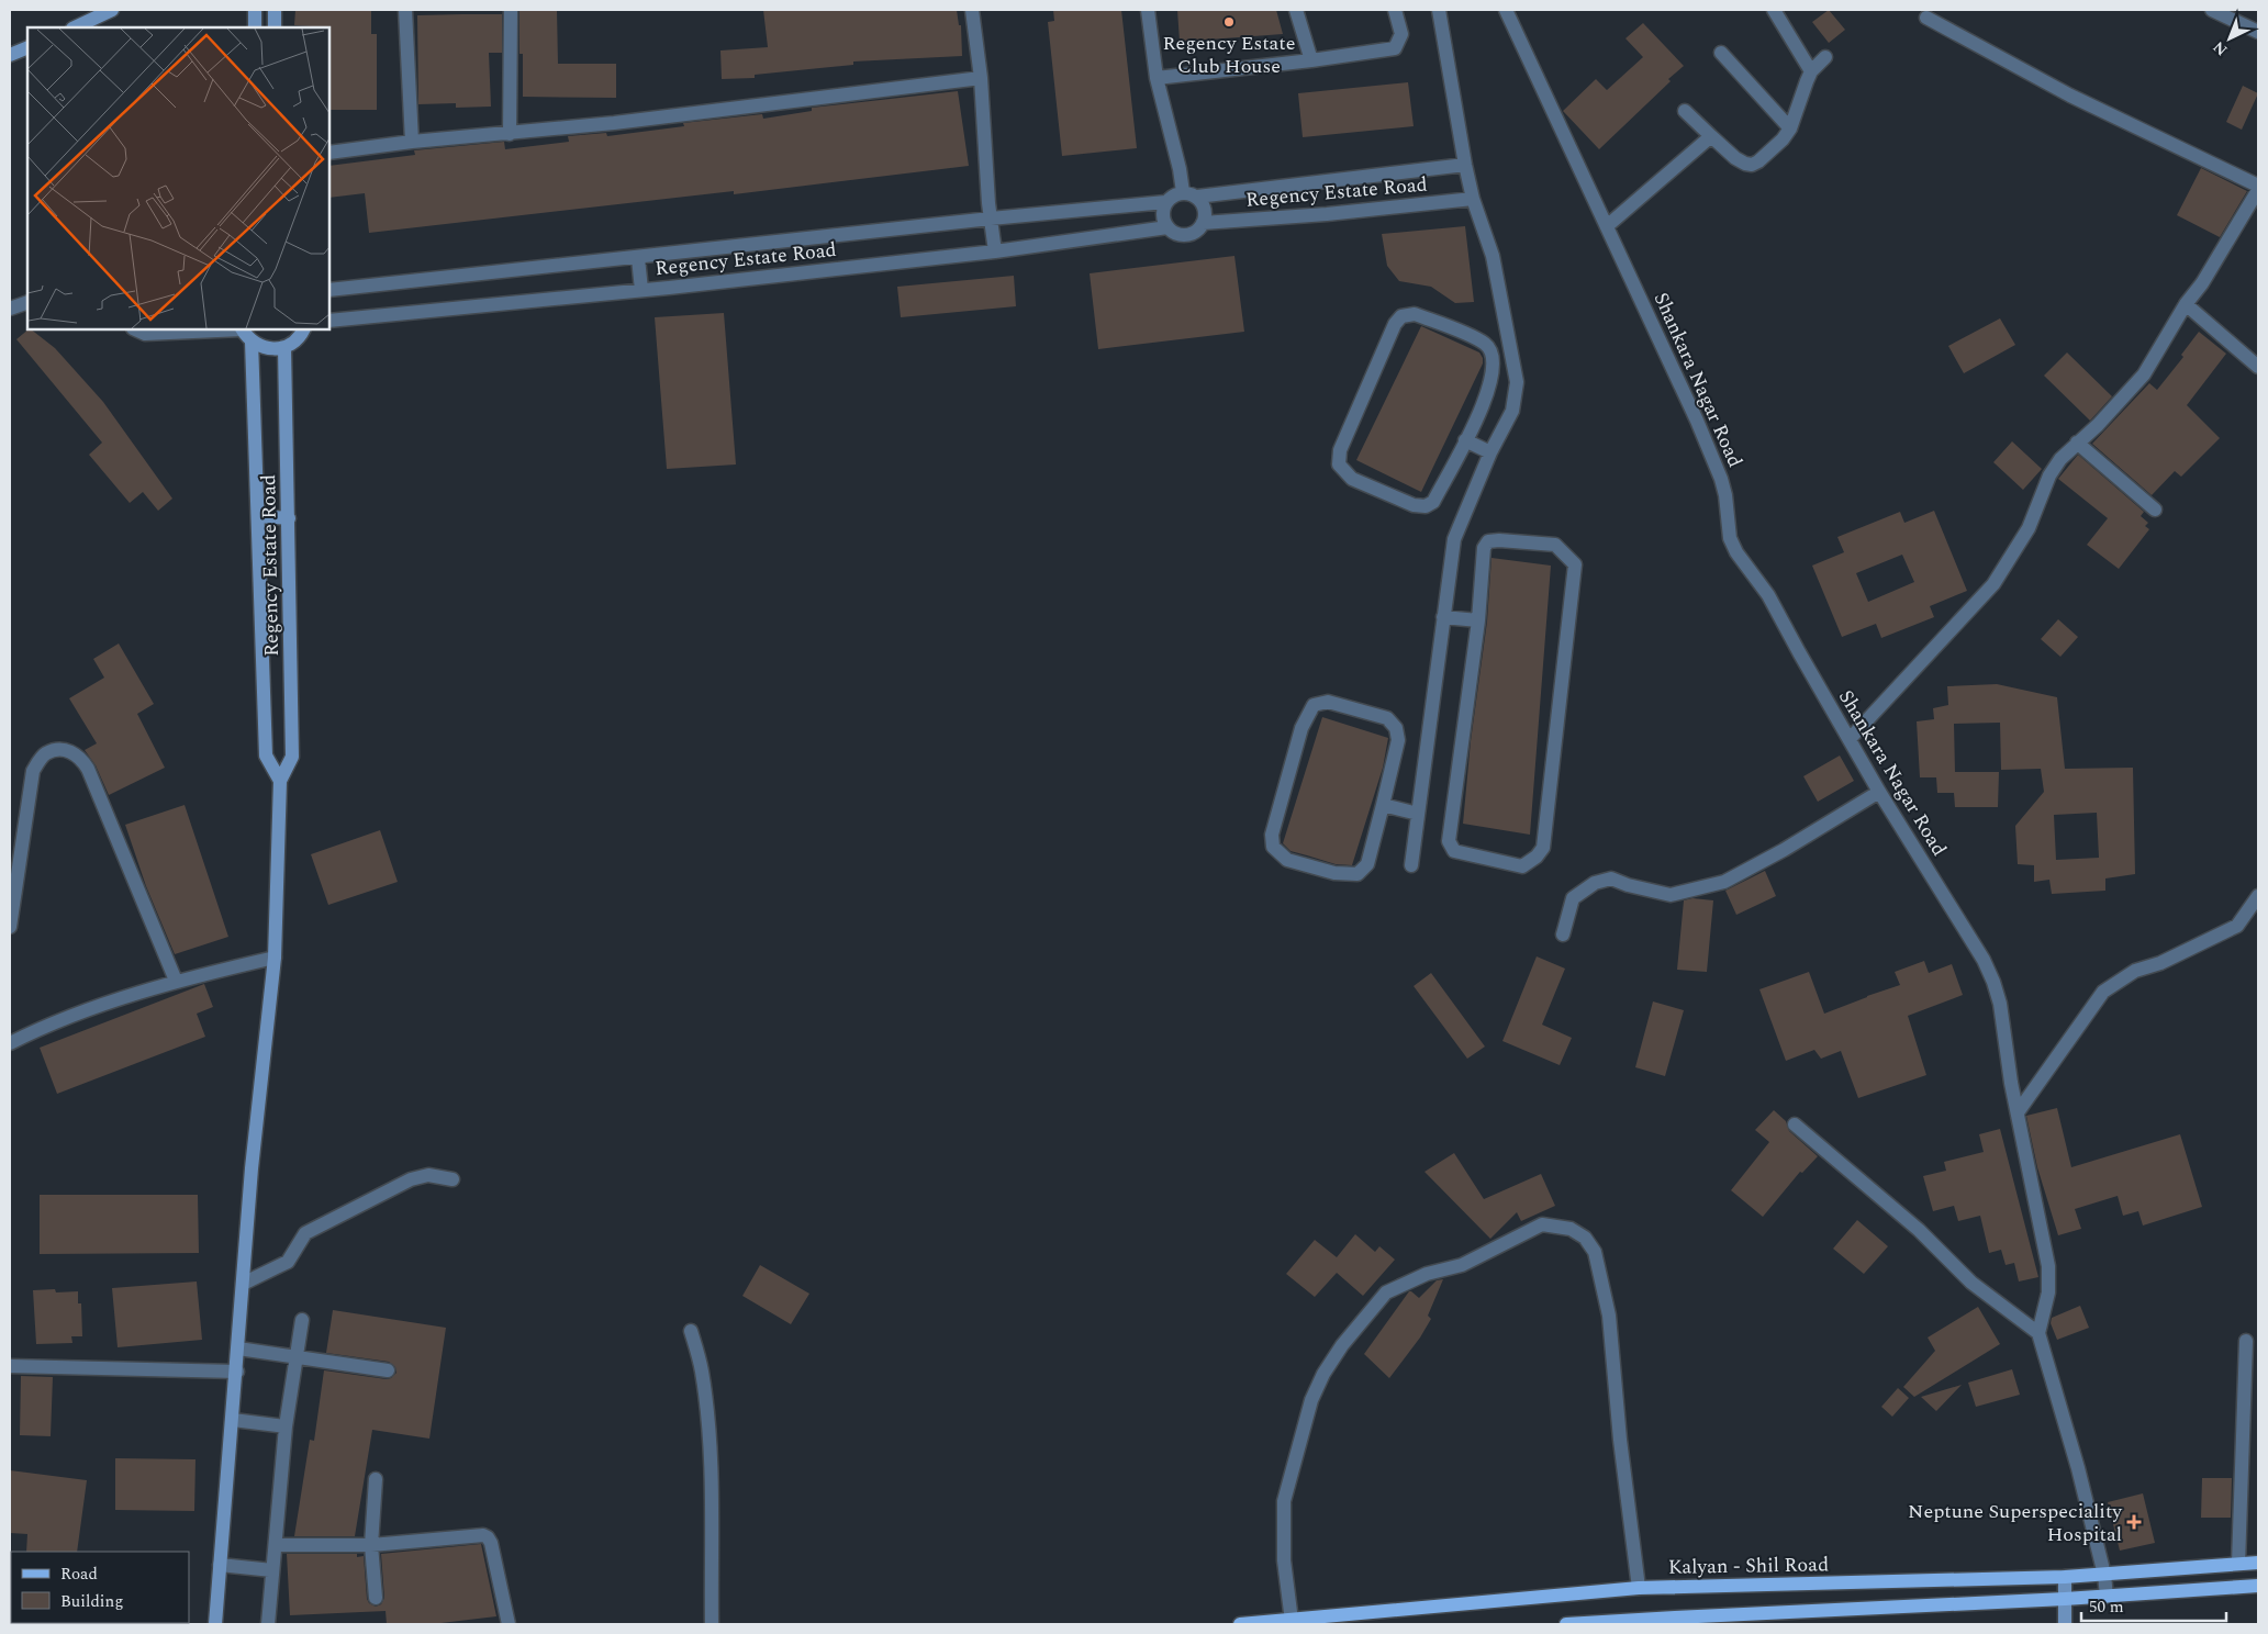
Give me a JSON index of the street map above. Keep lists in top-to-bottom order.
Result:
{
  "streets": {
    "main road": ["Kalyan - Shil Road"],
    "street": ["Regency Estate Road", "Shankara Nagar Road"]
  },
  "places": {
    "other": ["Regency Estate Club House"],
    "health": ["Neptune Superspeciality Hospital"]
  },
  "legend": ["Road", "Building"],
  "scale_bar": "50 m",
  "north": "bottom left"
}
